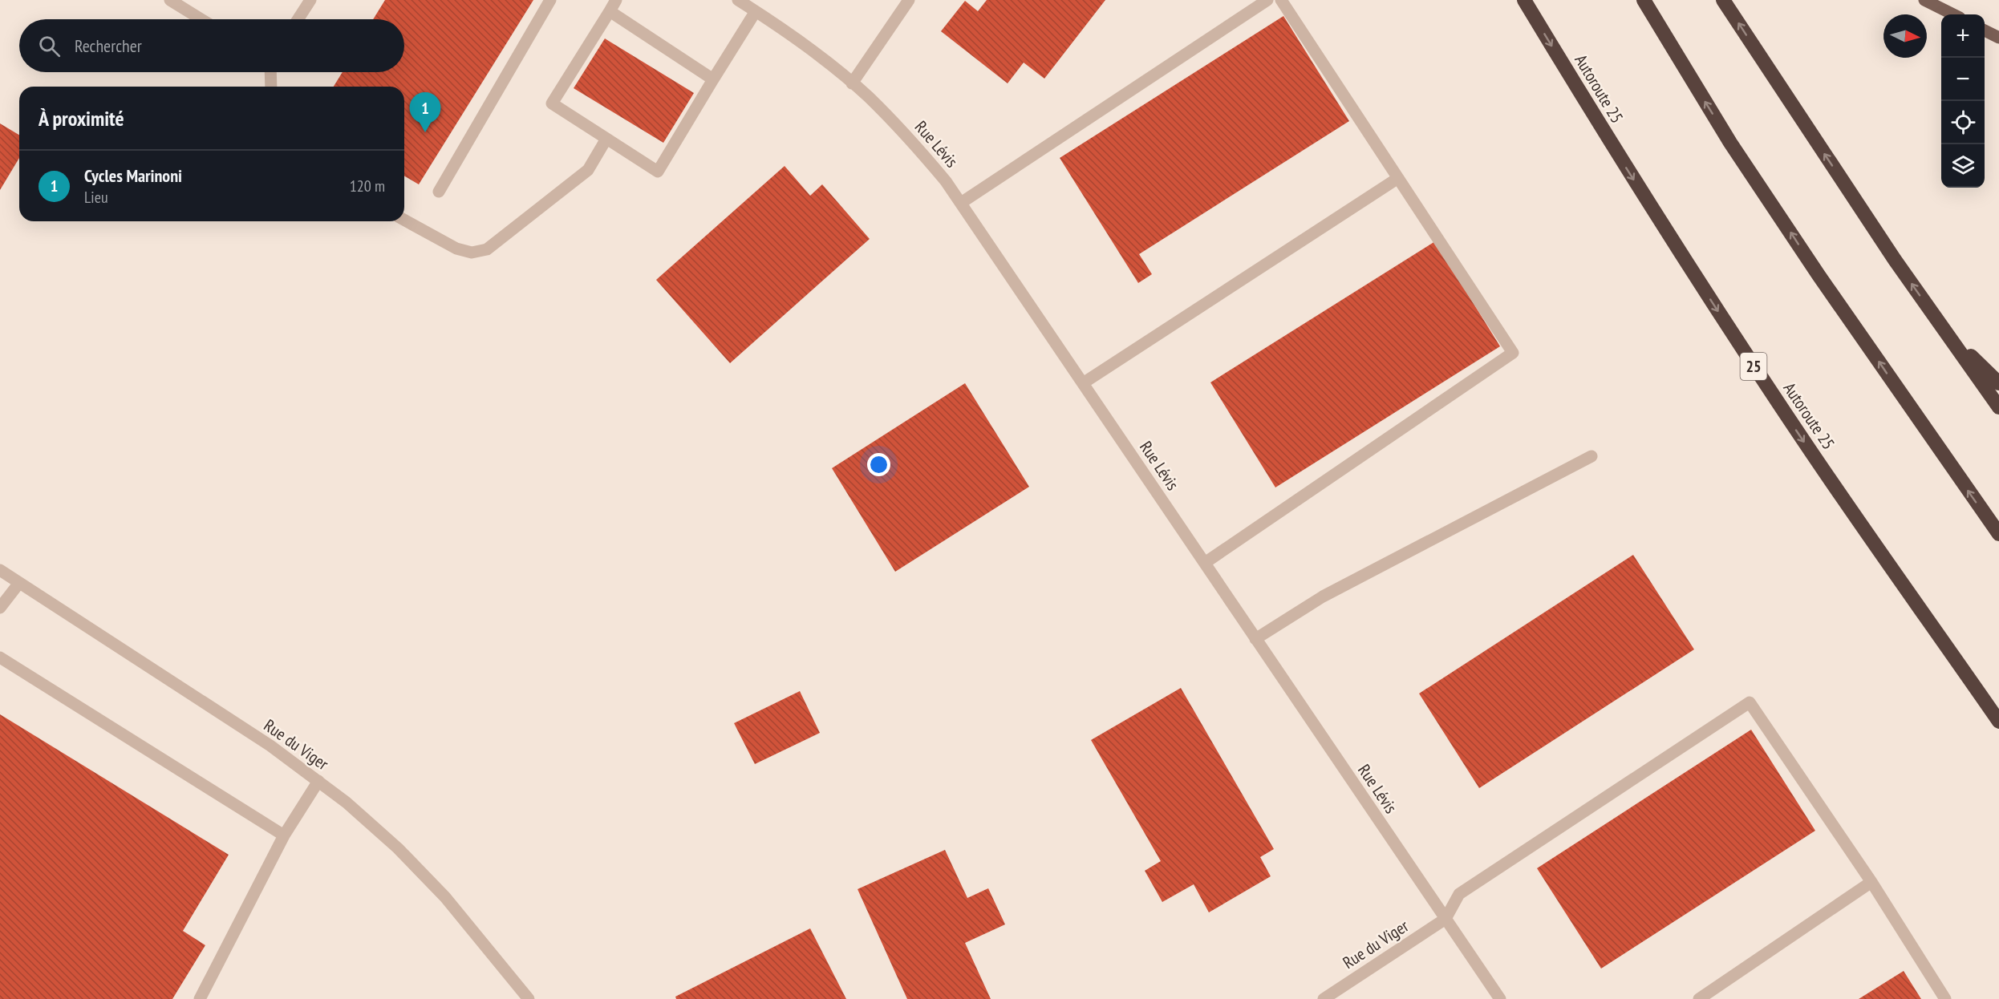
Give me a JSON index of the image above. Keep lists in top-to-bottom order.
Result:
{
  "streets": {
    "highway": ["Autoroute 25", "25"],
    "street": ["Rue Lévis", "Rue du Viger"]
  },
  "crossings": [
    ["Rue Lévis", "Rue du Viger"]
  ],
  "north": "right",
  "page": {
    "map_buttons": ["+", "−"],
    "search": "Rechercher",
    "heading": "À proximité",
    "pins": "1",
    "list": [
      {
        "mark": "1",
        "name": "Cycles Marinoni",
        "note": "Lieu",
        "value": "120 m"
      }
    ]
  }
}
